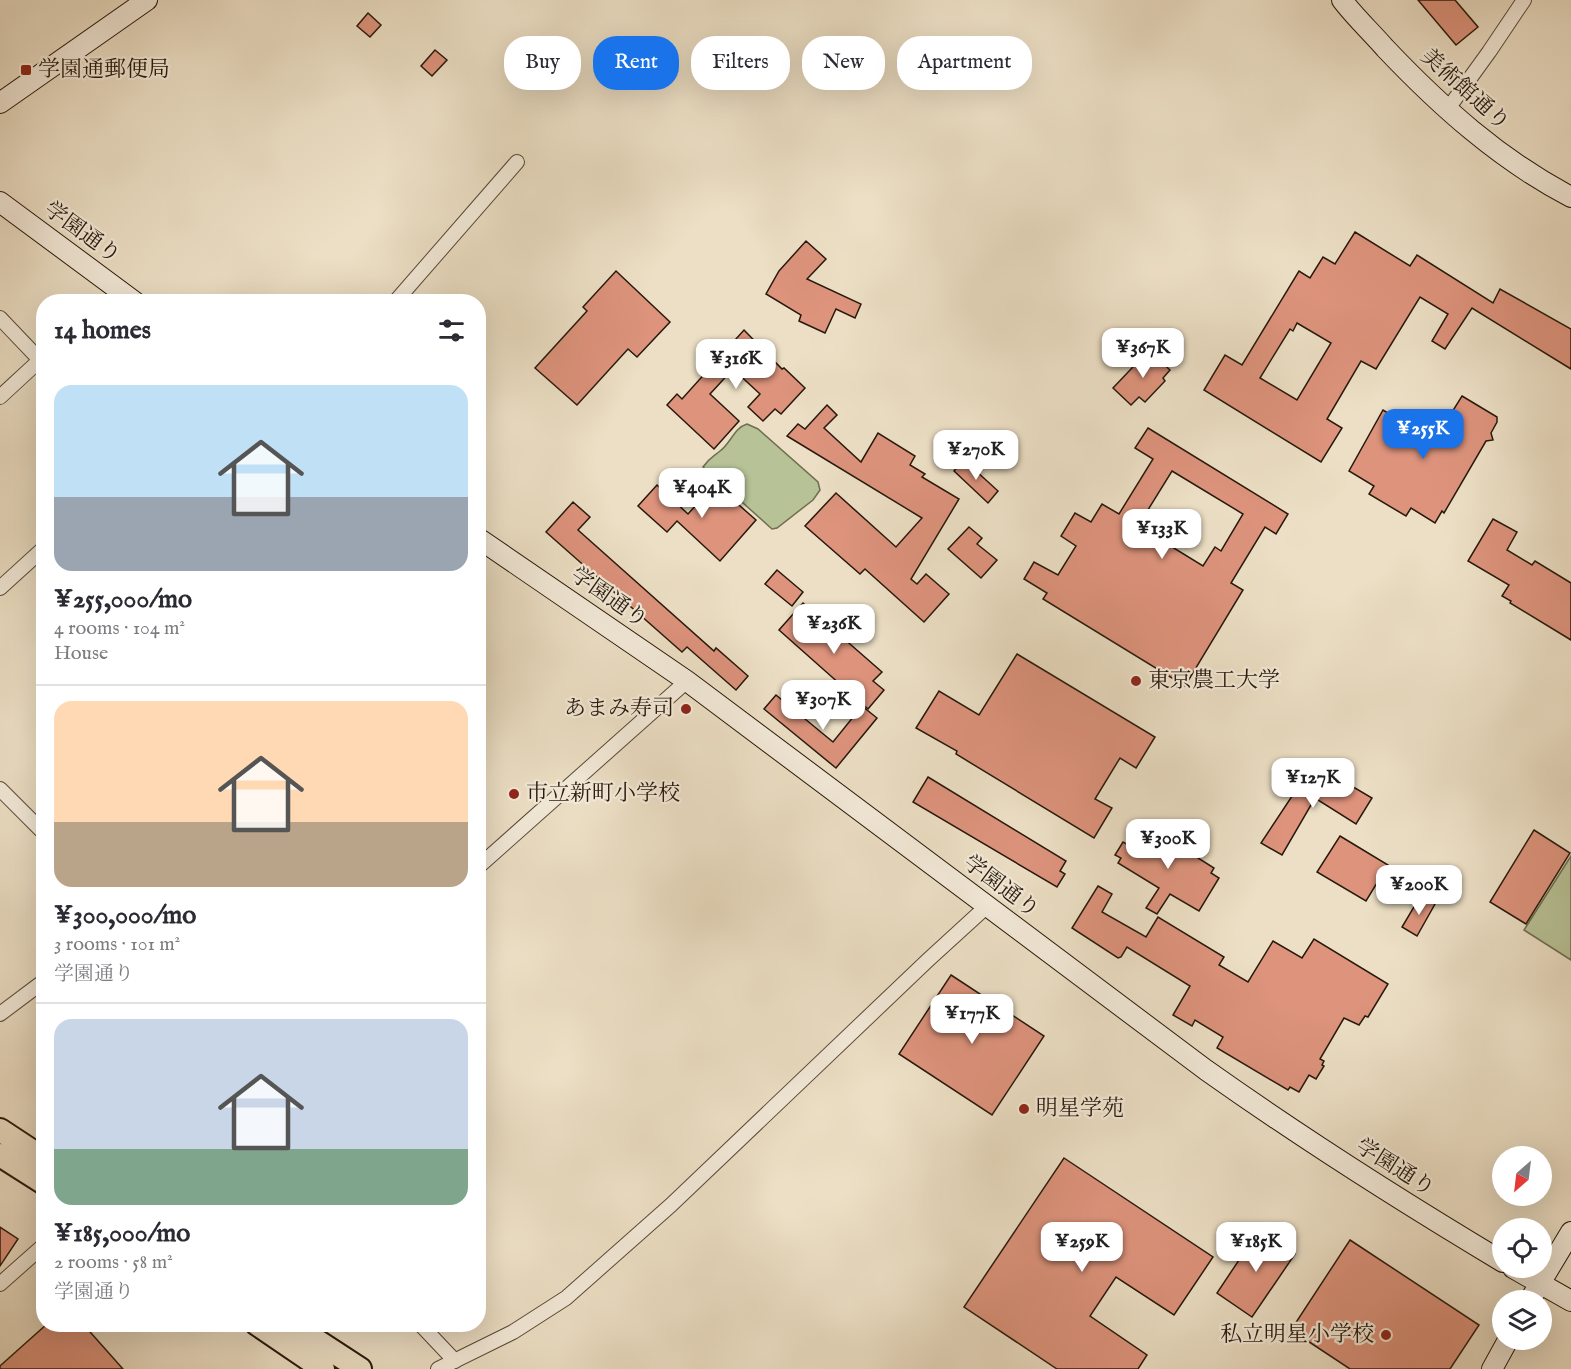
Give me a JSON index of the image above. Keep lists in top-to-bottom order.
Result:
{
  "streets": {
    "street": ["美術館通り", "学園通り"]
  },
  "places": {
    "transit": ["学園通郵便局"],
    "other": [
      "東京農工大学",
      "あまみ寿司",
      "市立新町小学校",
      "明星学苑",
      "私立明星小学校"
    ]
  },
  "north": "bottom left",
  "page": {
    "chip": [
      "Buy",
      "Rent",
      "Filters",
      "New",
      "Apartment"
    ],
    "heading": "14 homes",
    "price": [
      "¥367K",
      "¥316K",
      "¥255K",
      "¥270K",
      "¥404K",
      "¥133K",
      "¥236K",
      "¥307K",
      "¥127K",
      "¥300K",
      "¥200K",
      "¥177K",
      "¥259K",
      "¥185K"
    ],
    "list": [
      {
        "name": "¥255,000/mo",
        "note": "4 rooms · 104 m² · House"
      },
      {
        "name": "¥300,000/mo",
        "note": "3 rooms · 101 m² · 学園通り"
      },
      {
        "name": "¥185,000/mo",
        "note": "2 rooms · 58 m² · 学園通り"
      }
    ]
  }
}
